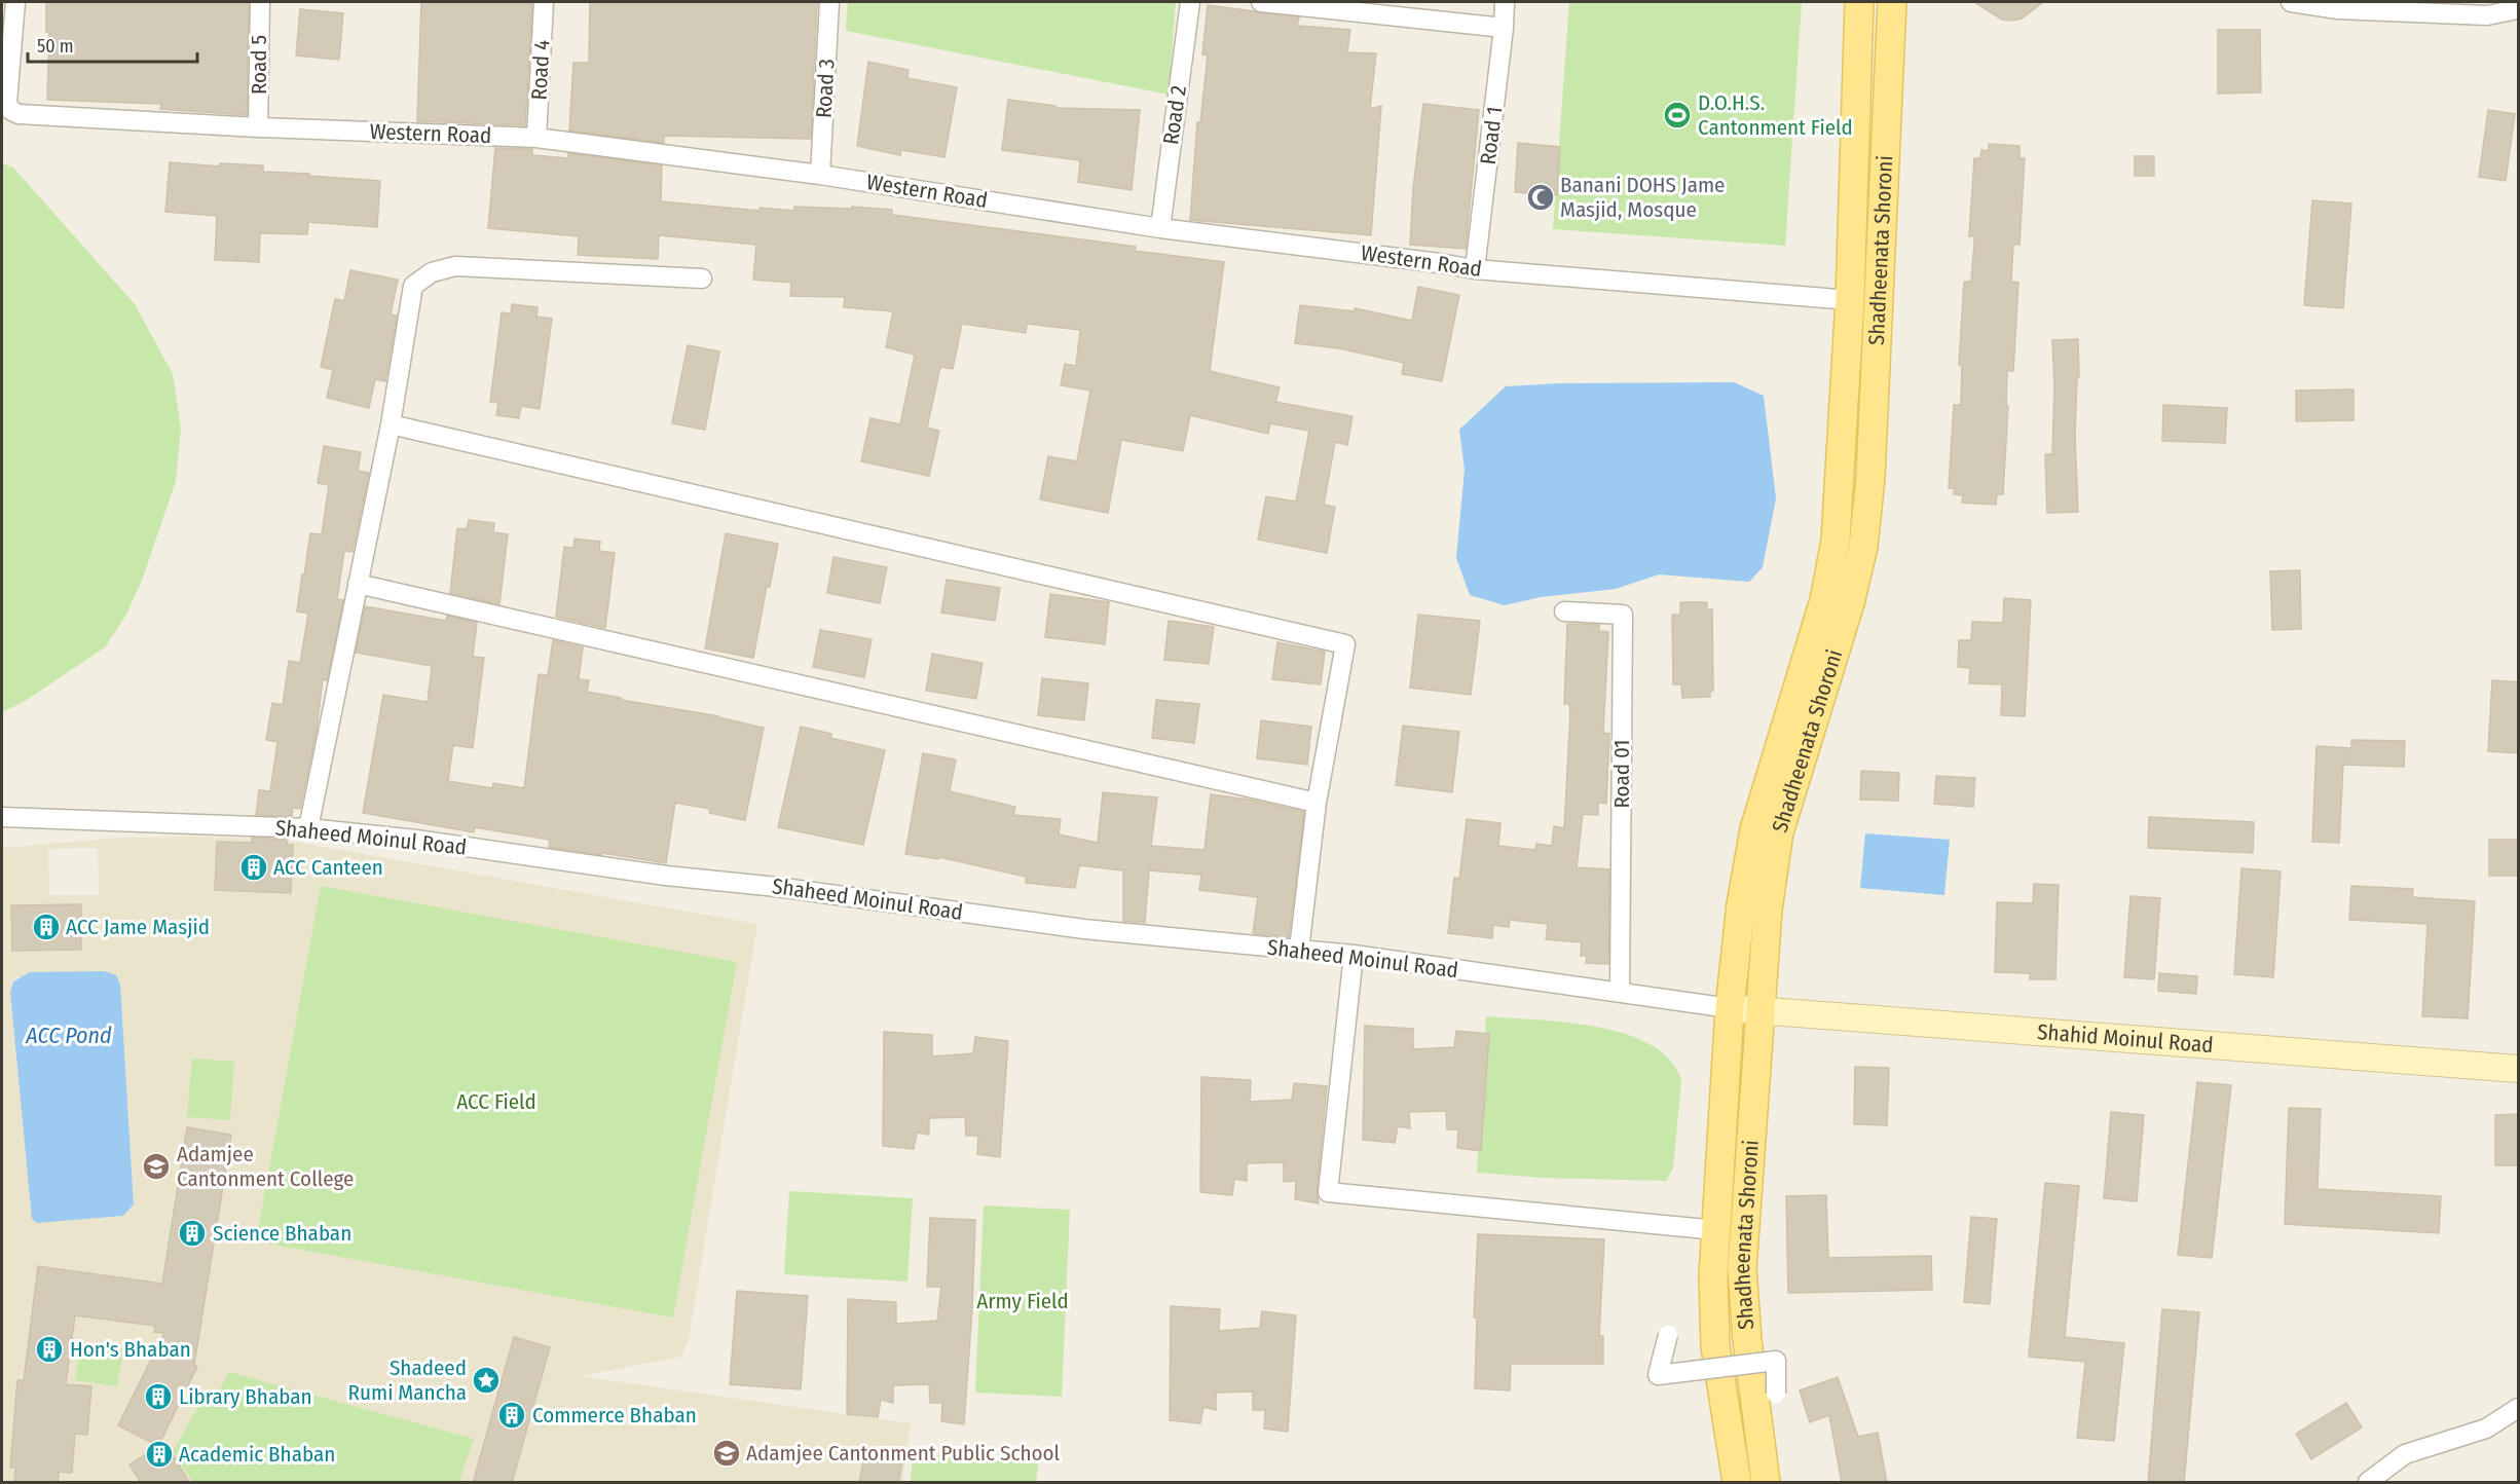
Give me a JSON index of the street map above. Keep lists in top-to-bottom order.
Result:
{
  "streets": {
    "main road": ["Shadheenata Shoroni"],
    "street": [
      "Road 5",
      "Road 4",
      "Road 3",
      "Road 2",
      "Western Road",
      "Road 1",
      "Road 01",
      "Shaheed Moinul Road",
      "Shahid Moinul Road"
    ]
  },
  "crossings": [
    ["Road 5", "Western Road"],
    ["Road 4", "Western Road"],
    ["Road 3", "Western Road"],
    ["Road 2", "Western Road"],
    ["Western Road", "Road 1"],
    ["Western Road", "Shadheenata Shoroni"],
    ["Shadheenata Shoroni", "Shaheed Moinul Road"],
    ["Shadheenata Shoroni", "Shahid Moinul Road"],
    ["Road 01", "Shaheed Moinul Road"],
    ["Shaheed Moinul Road", "Shahid Moinul Road"]
  ],
  "water": ["ACC Pond"],
  "parks": ["ACC Field", "Army Field"],
  "places": {
    "sports": ["D.O.H.S. Cantonment Field"],
    "mosque": ["Banani DOHS Jame Masjid, Mosque"],
    "building": [
      "ACC Canteen",
      "ACC Jame Masjid",
      "Science Bhaban",
      "Hon's Bhaban",
      "Library Bhaban",
      "Commerce Bhaban",
      "Academic Bhaban"
    ],
    "school or university": ["Adamjee Cantonment College", "Adamjee Cantonment Public School"],
    "place": ["Shadeed Rumi Mancha"]
  },
  "scale_bar": "50 m"
}
